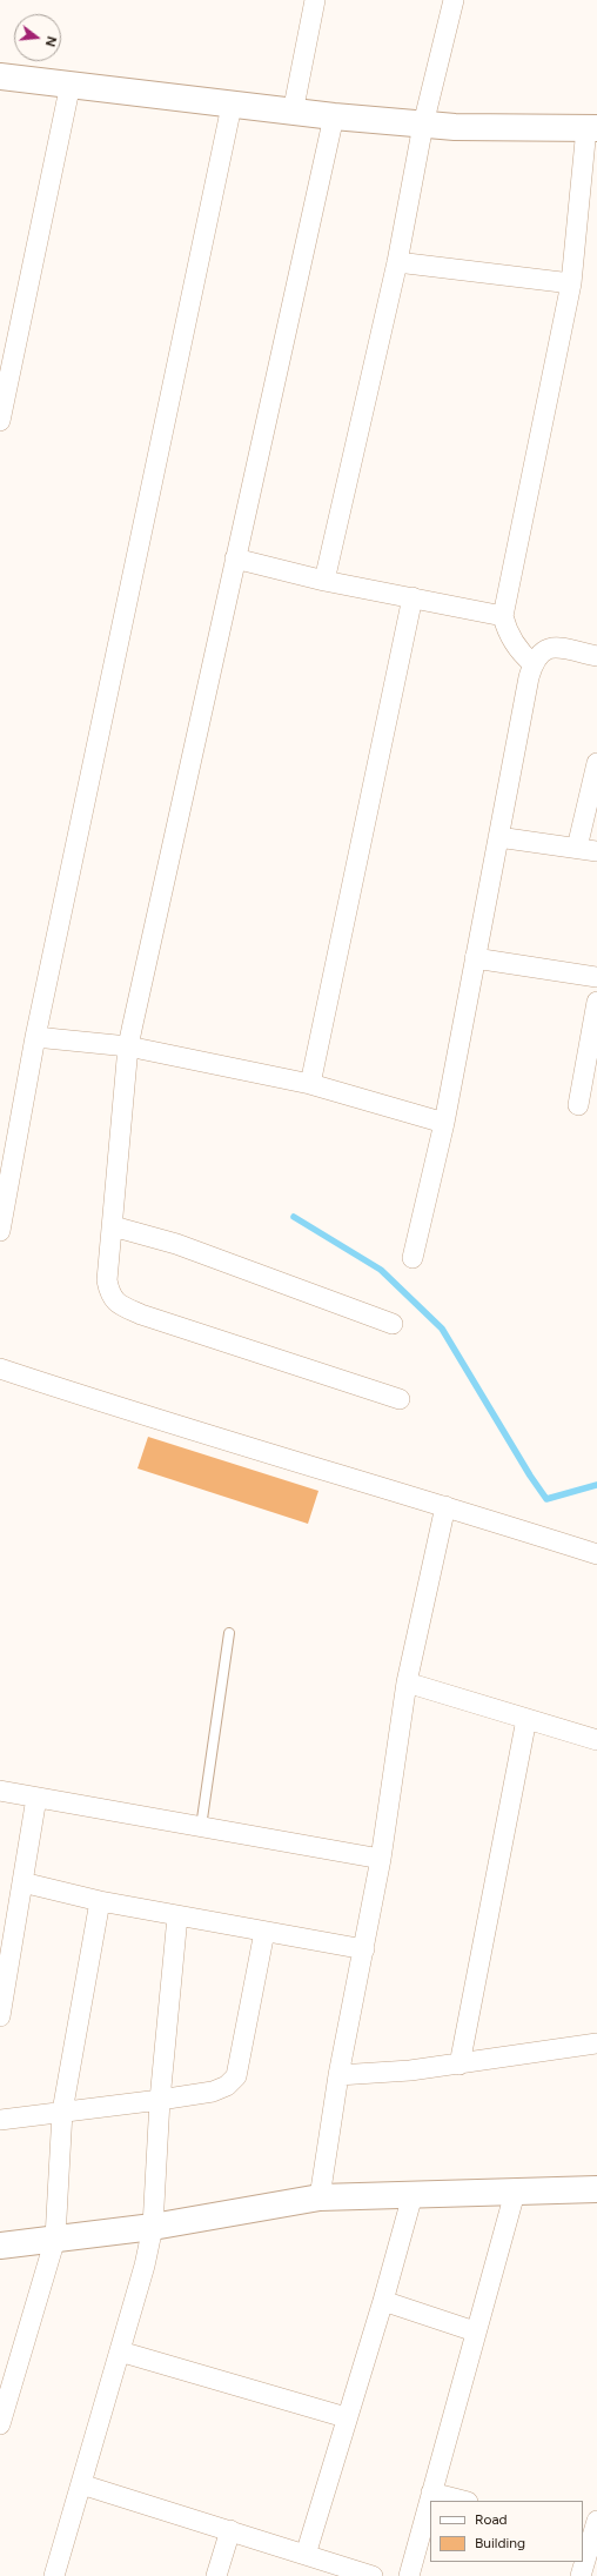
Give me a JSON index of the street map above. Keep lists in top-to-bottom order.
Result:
{
  "legend": ["Road", "Building"],
  "north": "right"
}
